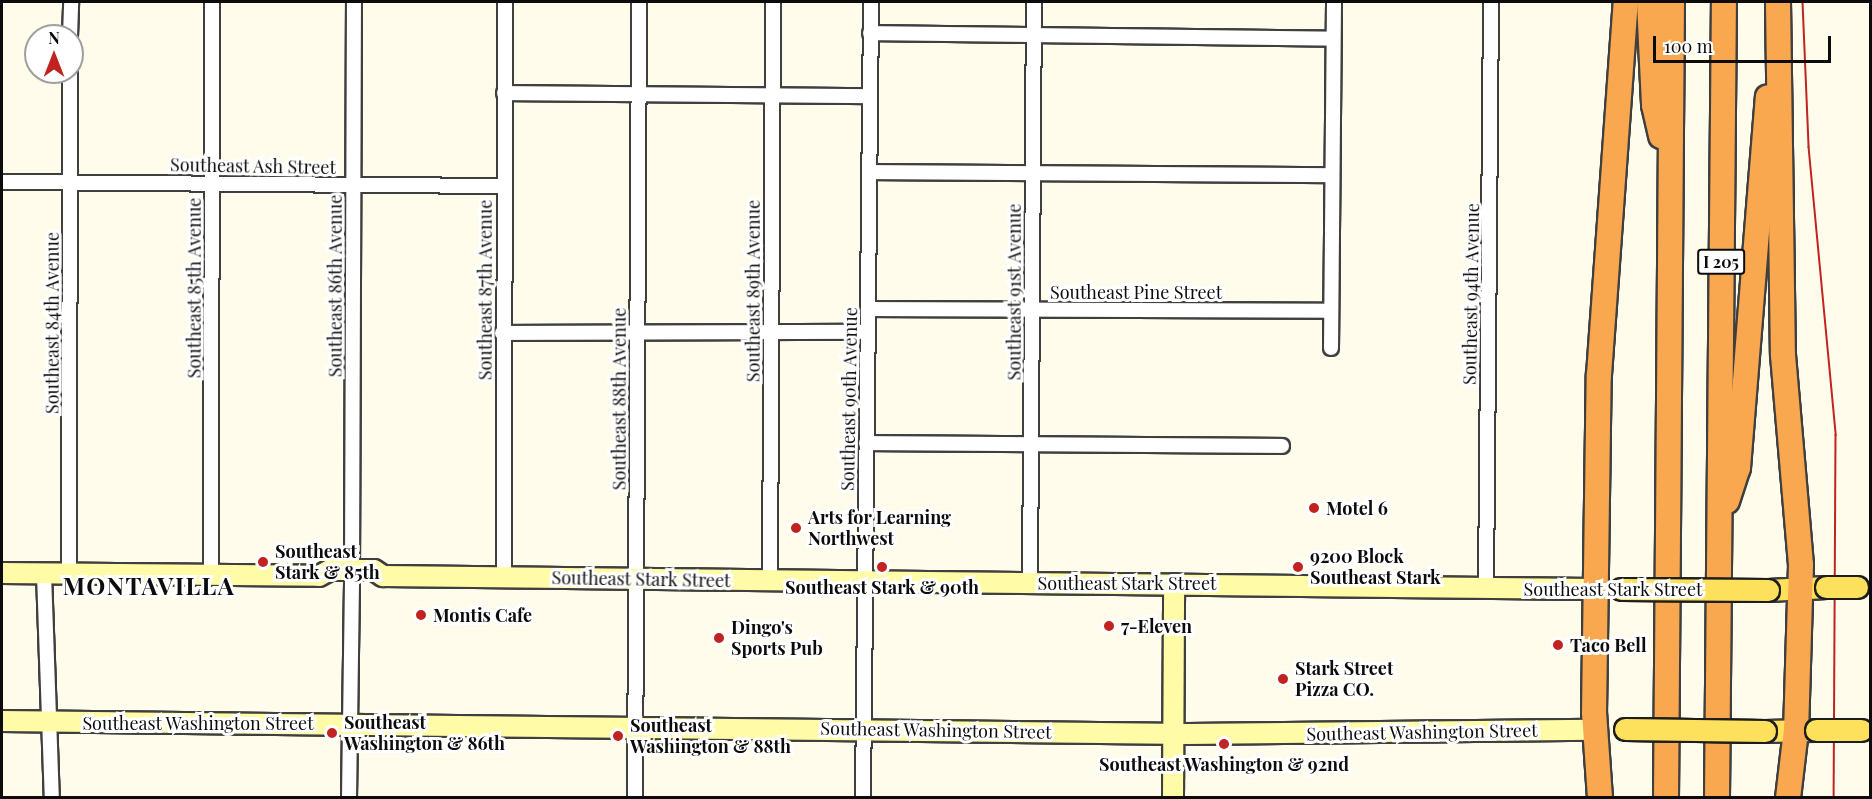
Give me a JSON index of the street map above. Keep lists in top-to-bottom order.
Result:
{
  "streets": {
    "highway": ["I 205"],
    "main road": ["Southeast Stark Street", "Southeast Washington Street"],
    "street": [
      "Southeast Ash Street",
      "Southeast 86th Avenue",
      "Southeast 85th Avenue",
      "Southeast 87th Avenue",
      "Southeast 89th Avenue",
      "Southeast 91st Avenue",
      "Southeast Pine Street",
      "Southeast 94th Avenue",
      "Southeast 84th Avenue",
      "Southeast 88th Avenue",
      "Southeast 90th Avenue"
    ]
  },
  "crossings": [
    ["Southeast Ash Street", "Southeast 86th Avenue"],
    ["Southeast Ash Street", "Southeast 85th Avenue"],
    ["Southeast Ash Street", "Southeast 87th Avenue"],
    ["Southeast Ash Street", "Southeast 84th Avenue"],
    ["Southeast 86th Avenue", "Southeast Stark Street"],
    ["Southeast 86th Avenue", "Southeast Washington Street"],
    ["Southeast 85th Avenue", "Southeast Stark Street"],
    ["Southeast 87th Avenue", "Southeast Stark Street"],
    ["Southeast 89th Avenue", "Southeast Stark Street"],
    ["Southeast 91st Avenue", "Southeast Pine Street"],
    ["Southeast 91st Avenue", "Southeast Stark Street"],
    ["Southeast Pine Street", "Southeast 90th Avenue"],
    ["Southeast 94th Avenue", "Southeast Stark Street"],
    ["Southeast 84th Avenue", "Southeast Stark Street"],
    ["Southeast 88th Avenue", "Southeast Stark Street"],
    ["Southeast 88th Avenue", "Southeast Washington Street"],
    ["Southeast 90th Avenue", "Southeast Stark Street"],
    ["Southeast 90th Avenue", "Southeast Washington Street"]
  ],
  "districts": ["MONTAVILLA"],
  "places": [
    "Motel 6",
    "Arts for Learning Northwest",
    "Southeast Stark & 85th",
    "Southeast Stark & 90th",
    "9200 Block Southeast Stark",
    "Montis Cafe",
    "7-Eleven",
    "Dingo's Sports Pub",
    "Taco Bell",
    "Stark Street Pizza CO.",
    "Southeast Washington & 86th",
    "Southeast Washington & 88th",
    "Southeast Washington & 92nd"
  ],
  "scale_bar": "100 m",
  "north": "top"
}
